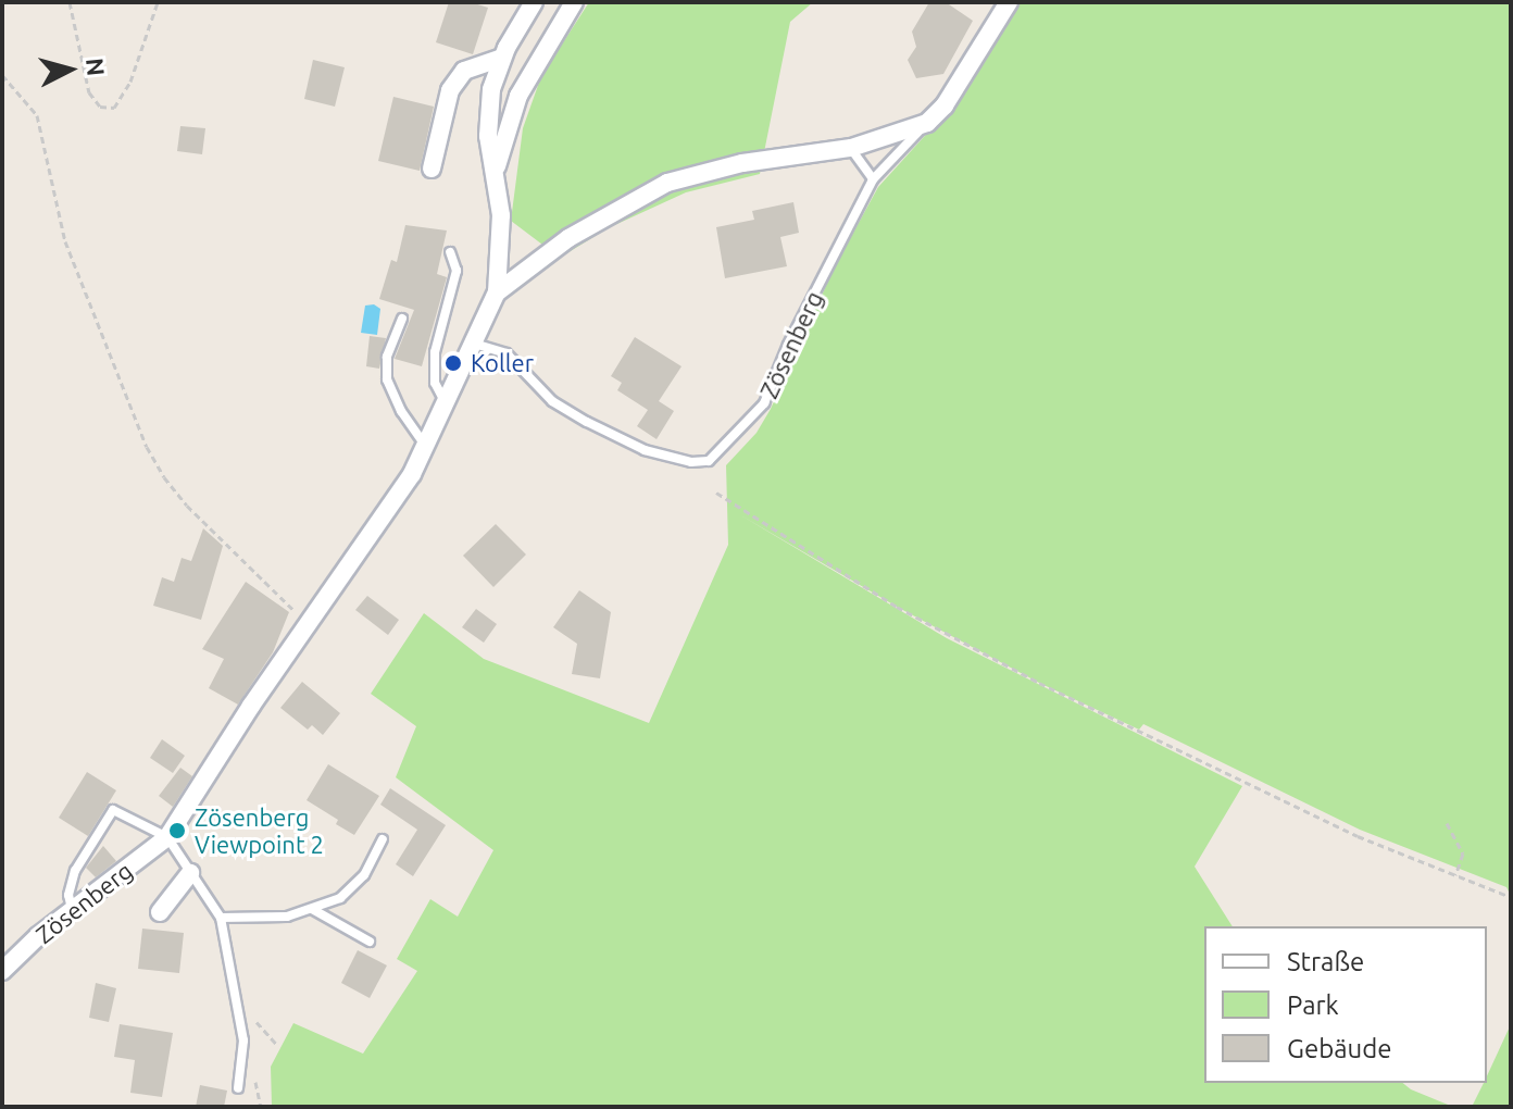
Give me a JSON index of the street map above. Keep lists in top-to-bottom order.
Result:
{
  "streets": {
    "street": ["Zösenberg"]
  },
  "places": ["Koller", "Zösenberg Viewpoint 2"],
  "legend": ["Straße", "Park", "Gebäude"],
  "north": "right"
}
